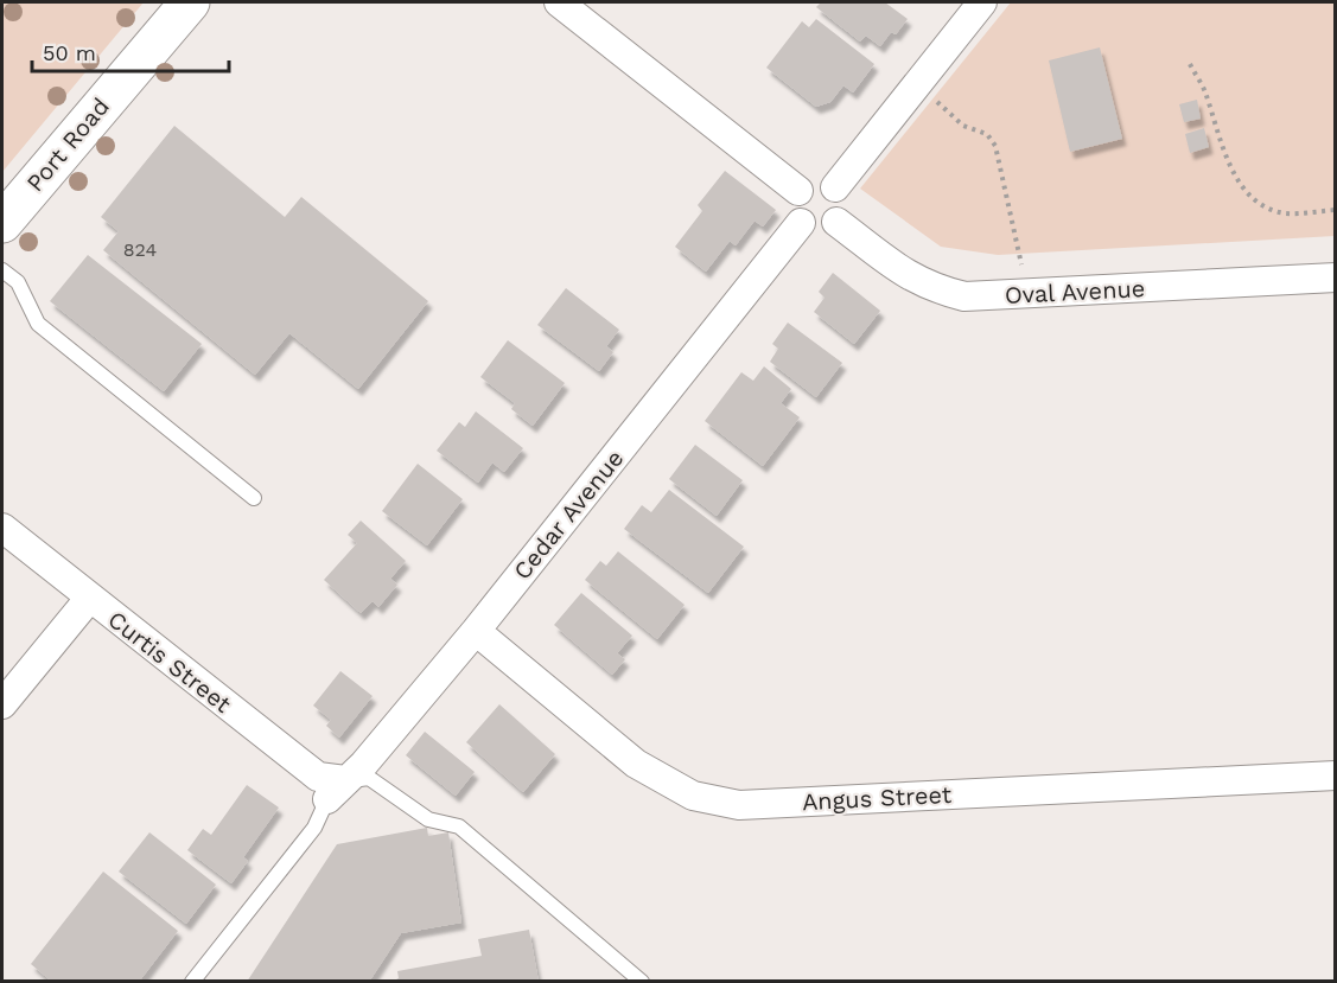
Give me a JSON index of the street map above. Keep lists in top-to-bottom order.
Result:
{
  "streets": {
    "highway": ["Port Road"],
    "street": [
      "Oval Avenue",
      "Cedar Avenue",
      "Curtis Street",
      "Angus Street"
    ]
  },
  "crossings": [
    ["Oval Avenue", "Cedar Avenue"],
    ["Cedar Avenue", "Curtis Street"],
    ["Cedar Avenue", "Angus Street"]
  ],
  "house_numbers": ["824"],
  "scale_bar": "50 m"
}
